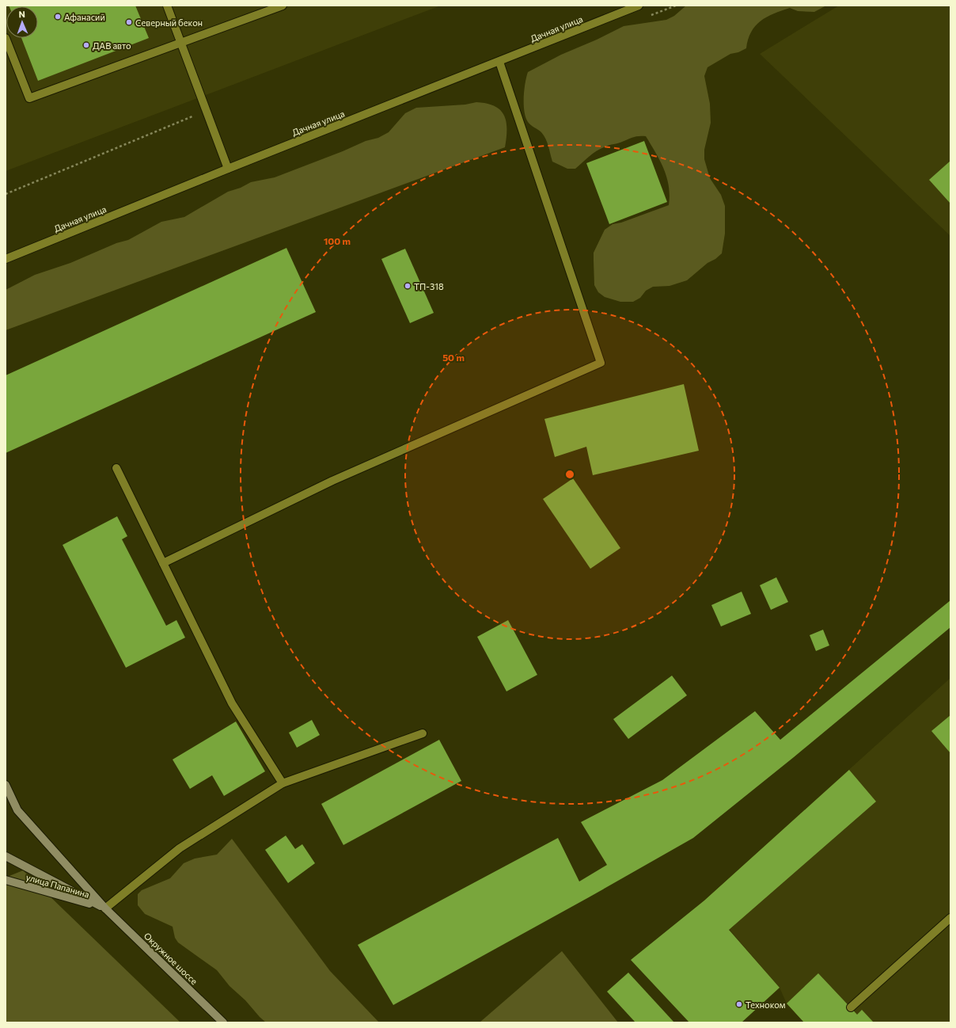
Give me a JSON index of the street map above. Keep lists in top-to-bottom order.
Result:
{
  "streets": {
    "main road": ["улица Папанина", "Окружное шоссе"],
    "street": ["Дачная улица"]
  },
  "crossings": [
    ["улица Папанина", "Окружное шоссе"]
  ],
  "places": [
    "Афанасий",
    "Северный бекон",
    "ДАВ авто",
    "ТП-318",
    "Техноком"
  ],
  "north": "top",
  "rings": ["100 m", "50 m"]
}
